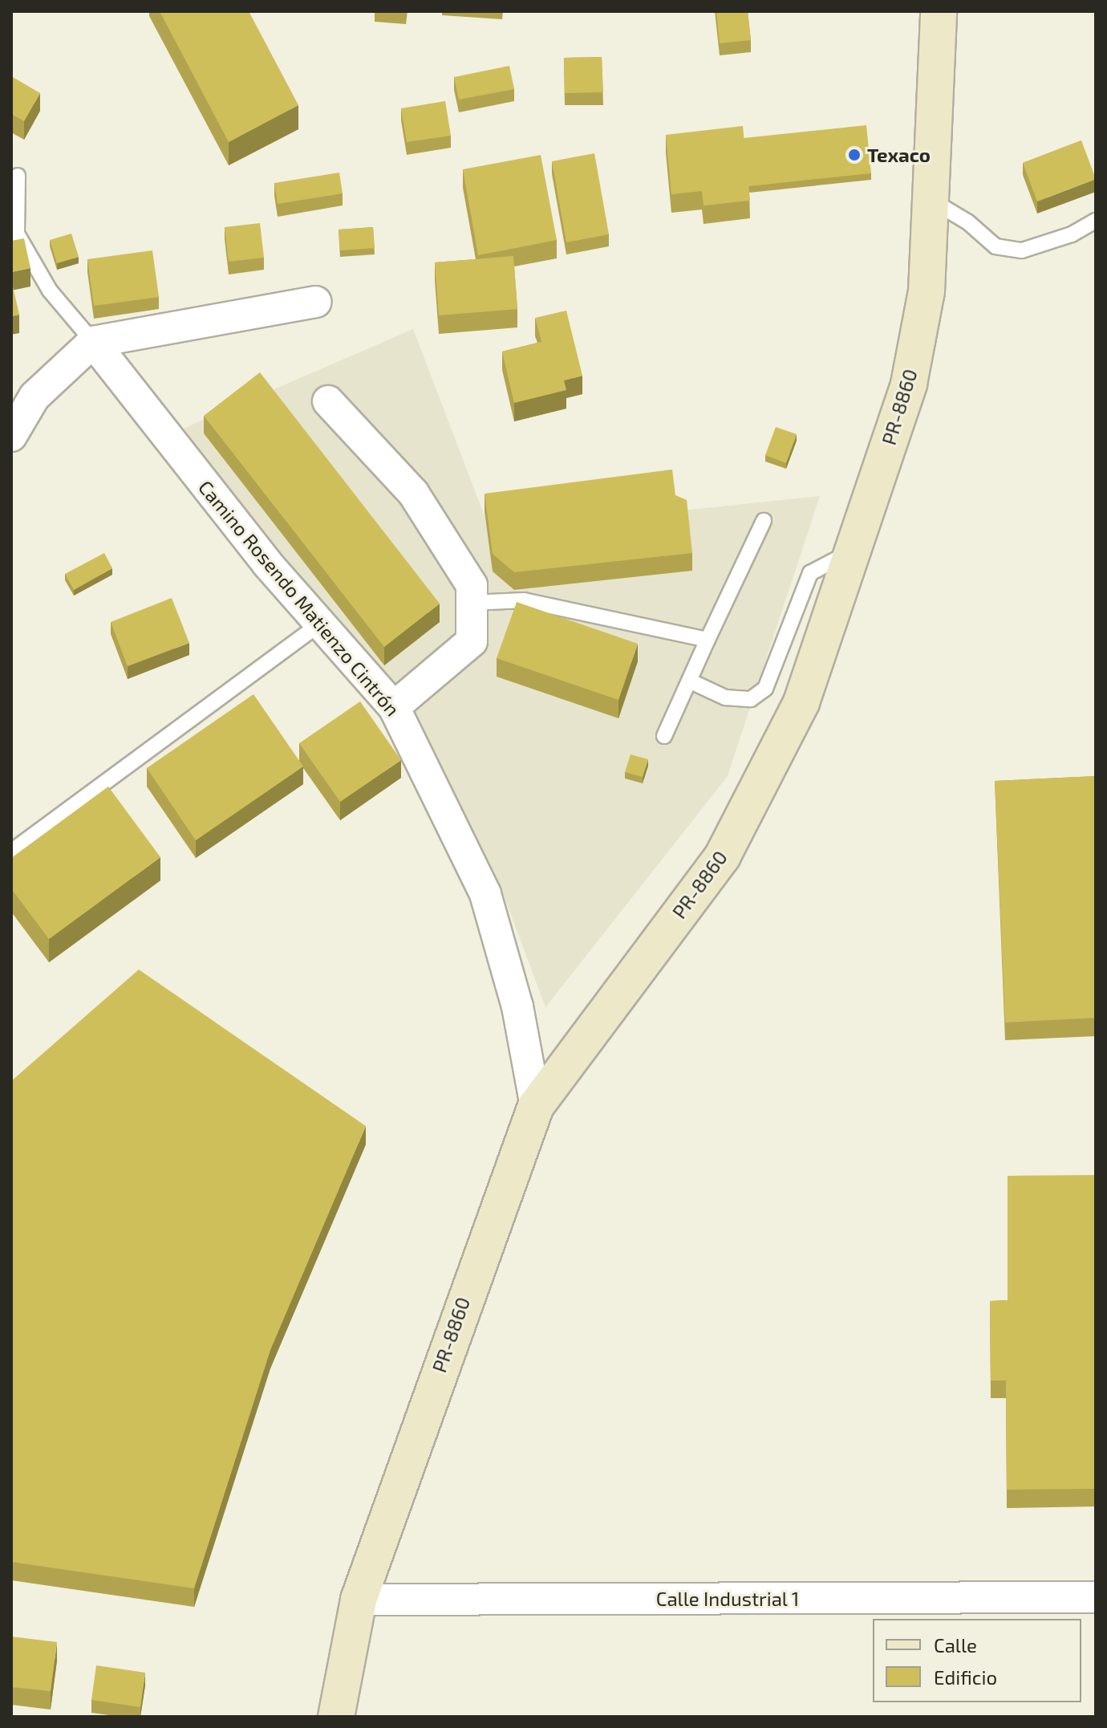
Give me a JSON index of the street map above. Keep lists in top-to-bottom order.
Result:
{
  "streets": {
    "street": ["PR-8860", "Camino Rosendo Matienzo Cintrón", "Calle Industrial 1"]
  },
  "crossings": [
    ["PR-8860", "Camino Rosendo Matienzo Cintrón"],
    ["PR-8860", "Calle Industrial 1"]
  ],
  "places": ["Texaco"],
  "legend": ["Calle", "Edificio"]
}
